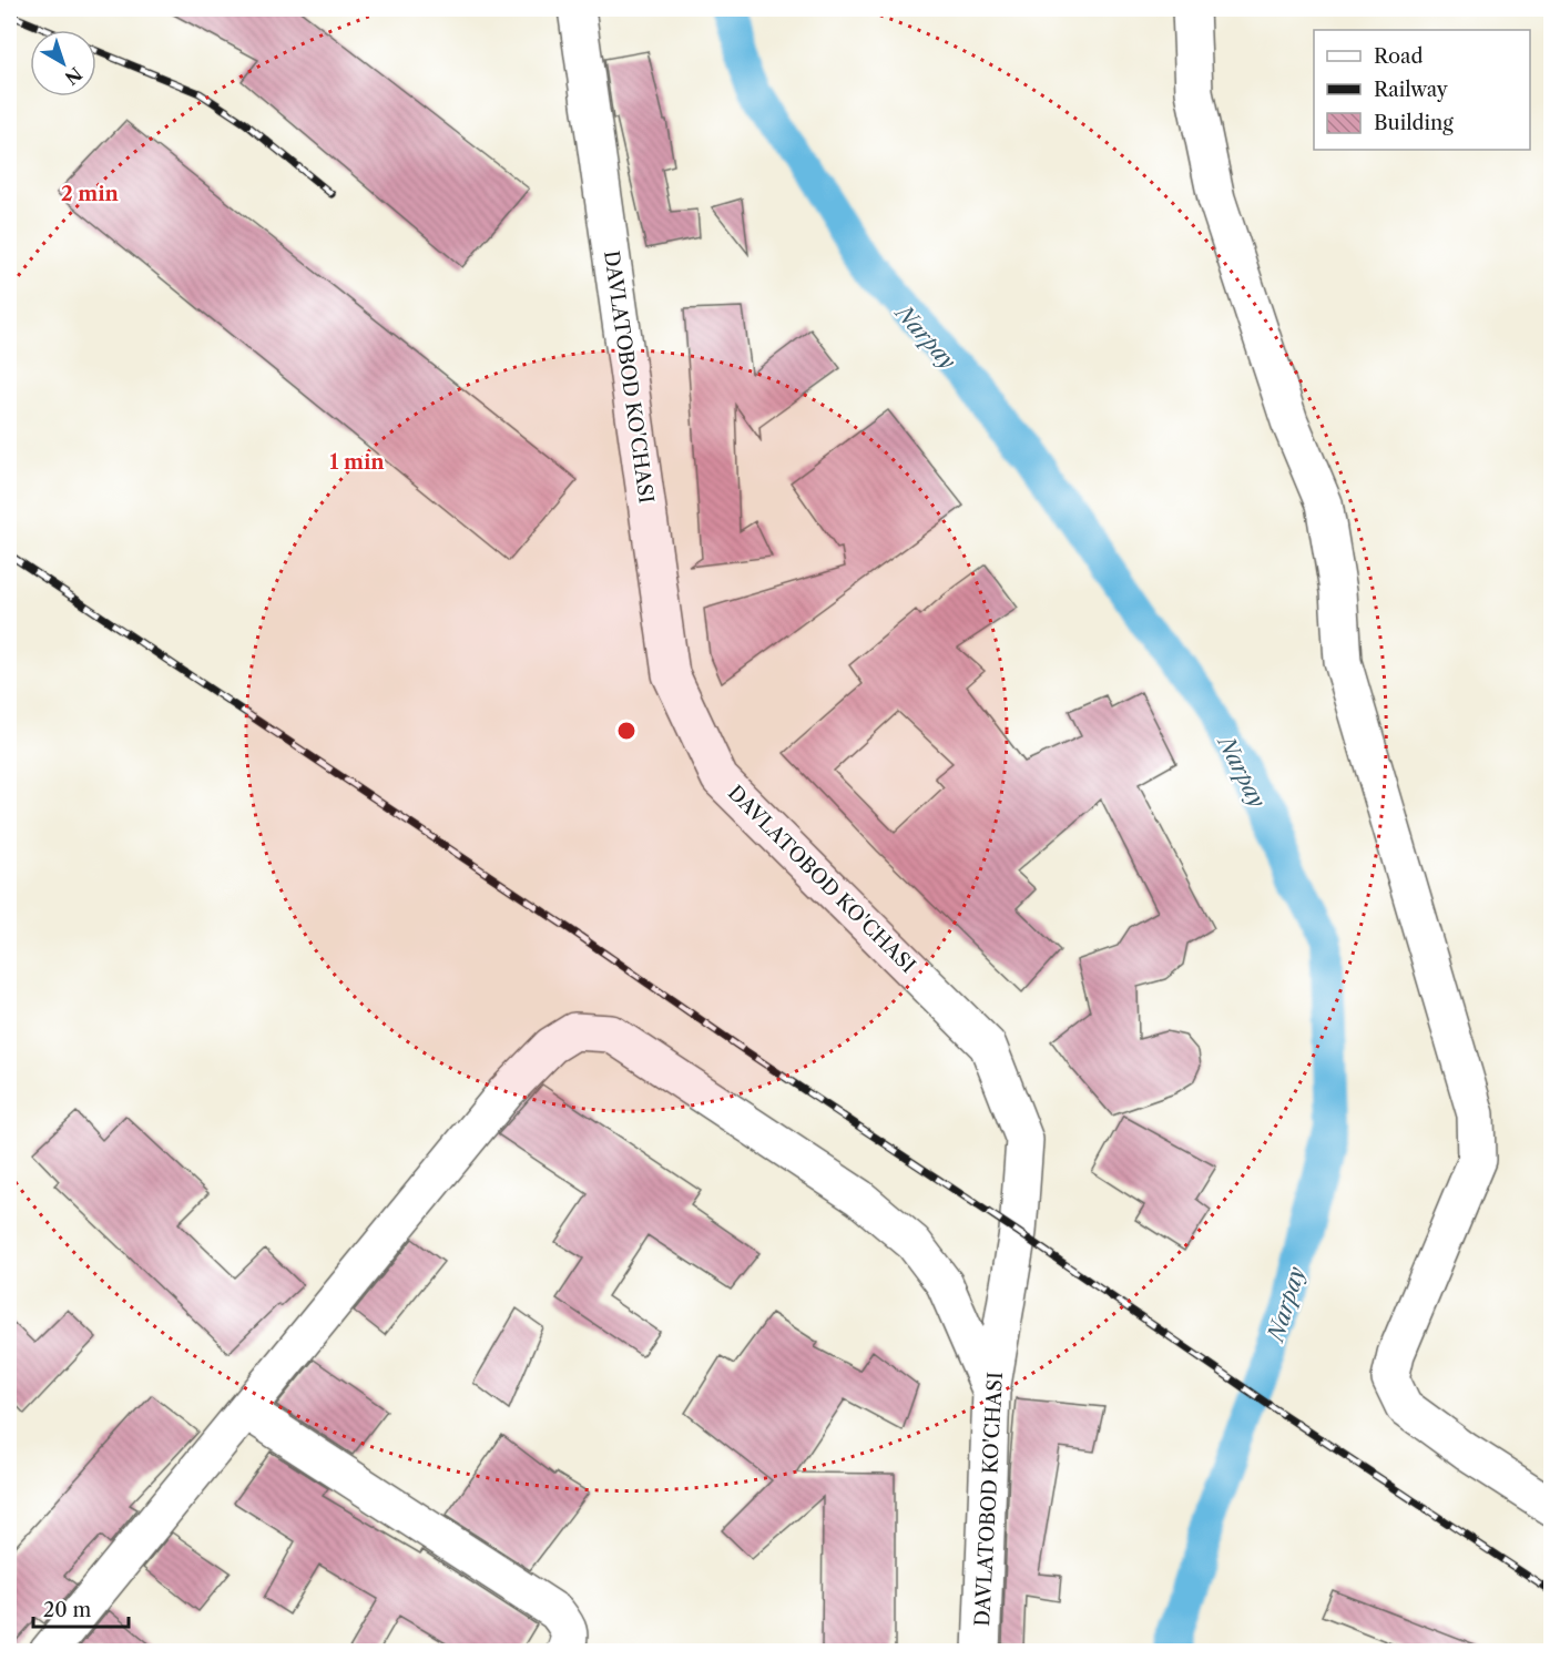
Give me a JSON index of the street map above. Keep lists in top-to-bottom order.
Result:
{
  "streets": {
    "street": ["DAVLATOBOD KO'CHASI"]
  },
  "water": ["Narpay"],
  "legend": ["Road", "Railway", "Building"],
  "scale_bar": "20 m",
  "north": "bottom right",
  "rings": ["2 min", "1 min"]
}
